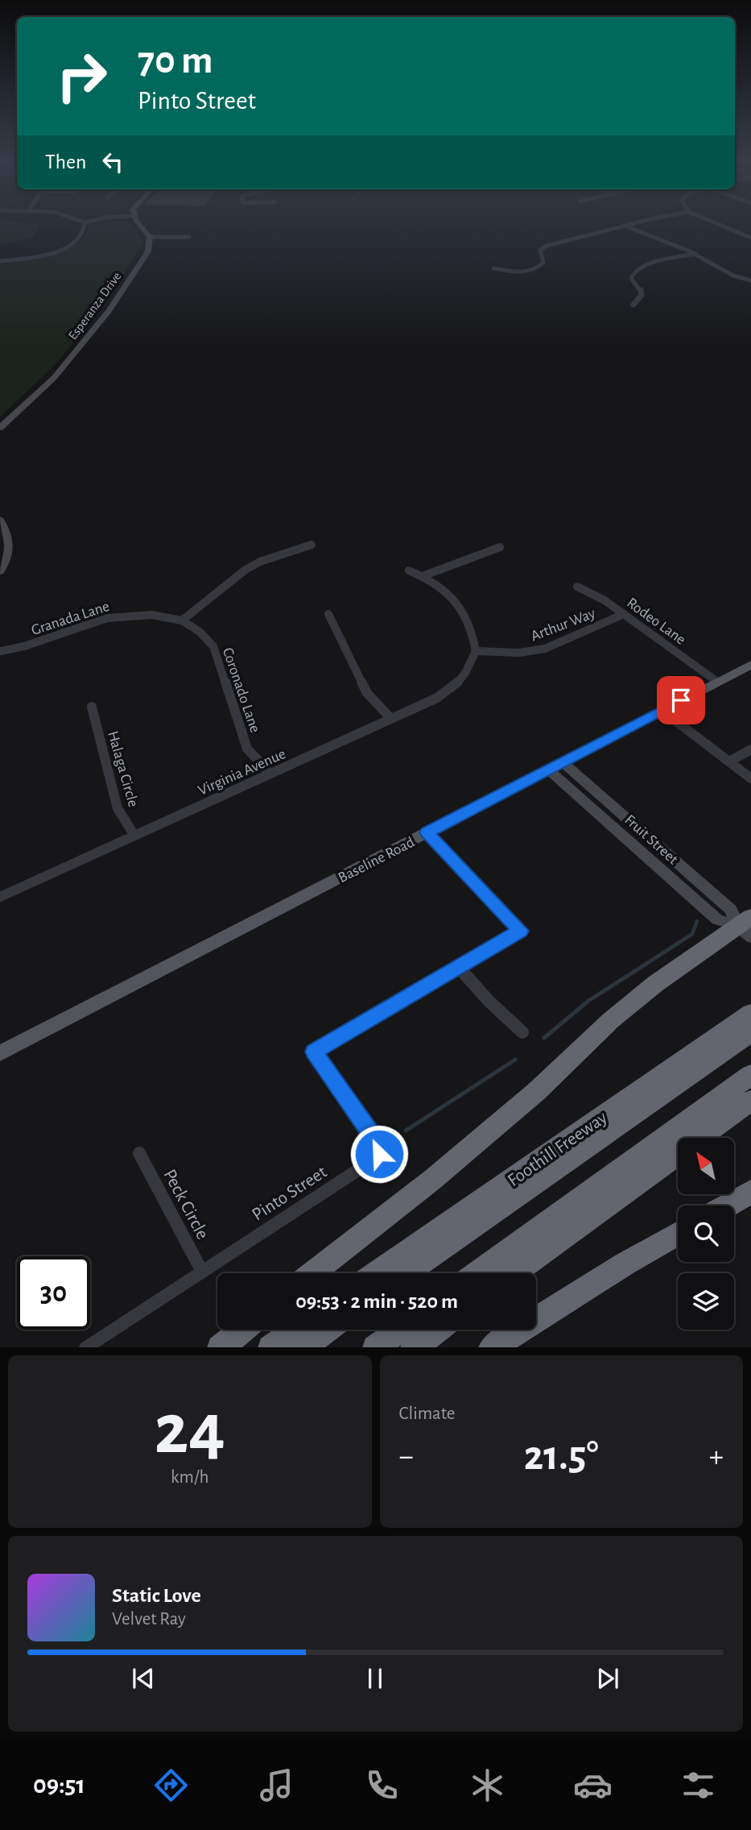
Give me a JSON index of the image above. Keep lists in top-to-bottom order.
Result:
{
  "streets": {
    "highway": ["Foothill Freeway"],
    "main road": ["Esperanza Drive", "Fruit Street", "Baseline Road"],
    "street": [
      "Granada Lane",
      "Rodeo Lane",
      "Arthur Way",
      "Coronado Lane",
      "Halaga Circle",
      "Virginia Avenue",
      "Pinto Street",
      "Peck Circle"
    ]
  },
  "crossings": [
    ["Granada Lane", "Coronado Lane"],
    ["Rodeo Lane", "Arthur Way"],
    ["Rodeo Lane", "Baseline Road"],
    ["Arthur Way", "Virginia Avenue"],
    ["Coronado Lane", "Virginia Avenue"],
    ["Halaga Circle", "Virginia Avenue"],
    ["Fruit Street", "Baseline Road"],
    ["Baseline Road", "Pinto Street"],
    ["Pinto Street", "Peck Circle"]
  ],
  "north": "top left",
  "page": {
    "turn": ["70 m", "Pinto Street"],
    "then": "Then",
    "limit": "30",
    "trip": "09:53 · 2 min · 520 m",
    "tile": [
      ["24", "km/h"],
      "Climate"
    ],
    "heat": ["−", "21.5°", "+"],
    "song": ["Static Love", "Velvet Ray"],
    "tabs": "09:51"
  }
}
